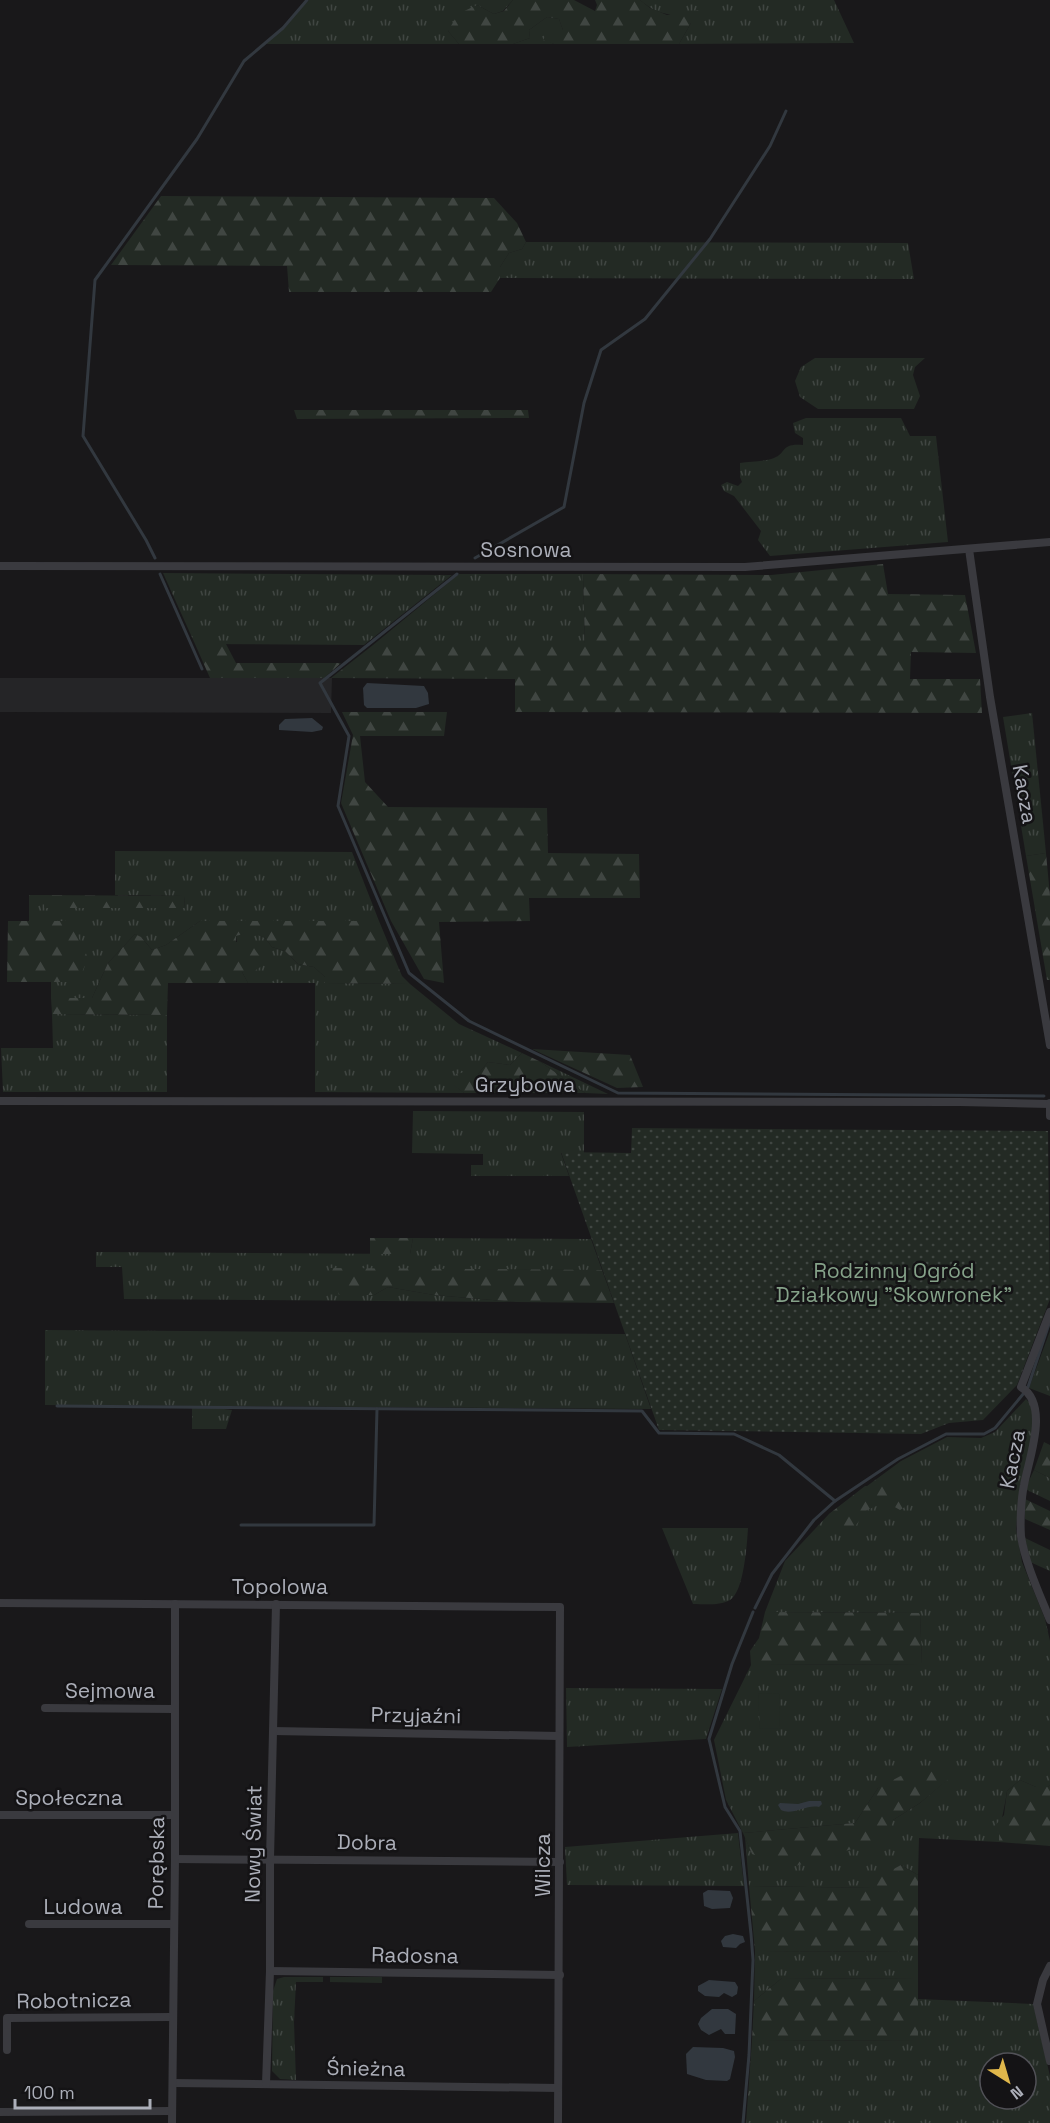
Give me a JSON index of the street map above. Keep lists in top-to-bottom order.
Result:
{
  "streets": {
    "street": [
      "Sosnowa",
      "Kacza",
      "Grzybowa",
      "Topolowa",
      "Sejmowa",
      "Przyjaźni",
      "Społeczna",
      "Dobra",
      "Nowy Świat",
      "Porębska",
      "Wilcza",
      "Ludowa",
      "Radosna",
      "Robotnicza",
      "Śnieżna"
    ]
  },
  "crossings": [
    ["Sosnowa", "Kacza"],
    ["Topolowa", "Nowy Świat"],
    ["Topolowa", "Porębska"],
    ["Topolowa", "Wilcza"],
    ["Sejmowa", "Porębska"],
    ["Przyjaźni", "Nowy Świat"],
    ["Przyjaźni", "Wilcza"],
    ["Społeczna", "Porębska"],
    ["Dobra", "Nowy Świat"],
    ["Dobra", "Porębska"],
    ["Dobra", "Wilcza"],
    ["Nowy Świat", "Radosna"],
    ["Nowy Świat", "Śnieżna"],
    ["Porębska", "Ludowa"],
    ["Porębska", "Robotnicza"],
    ["Porębska", "Śnieżna"],
    ["Wilcza", "Radosna"],
    ["Wilcza", "Śnieżna"]
  ],
  "parks": ["Rodzinny Ogród Działkowy \"Skowronek\""],
  "scale_bar": "100 m",
  "north": "bottom right"
}
